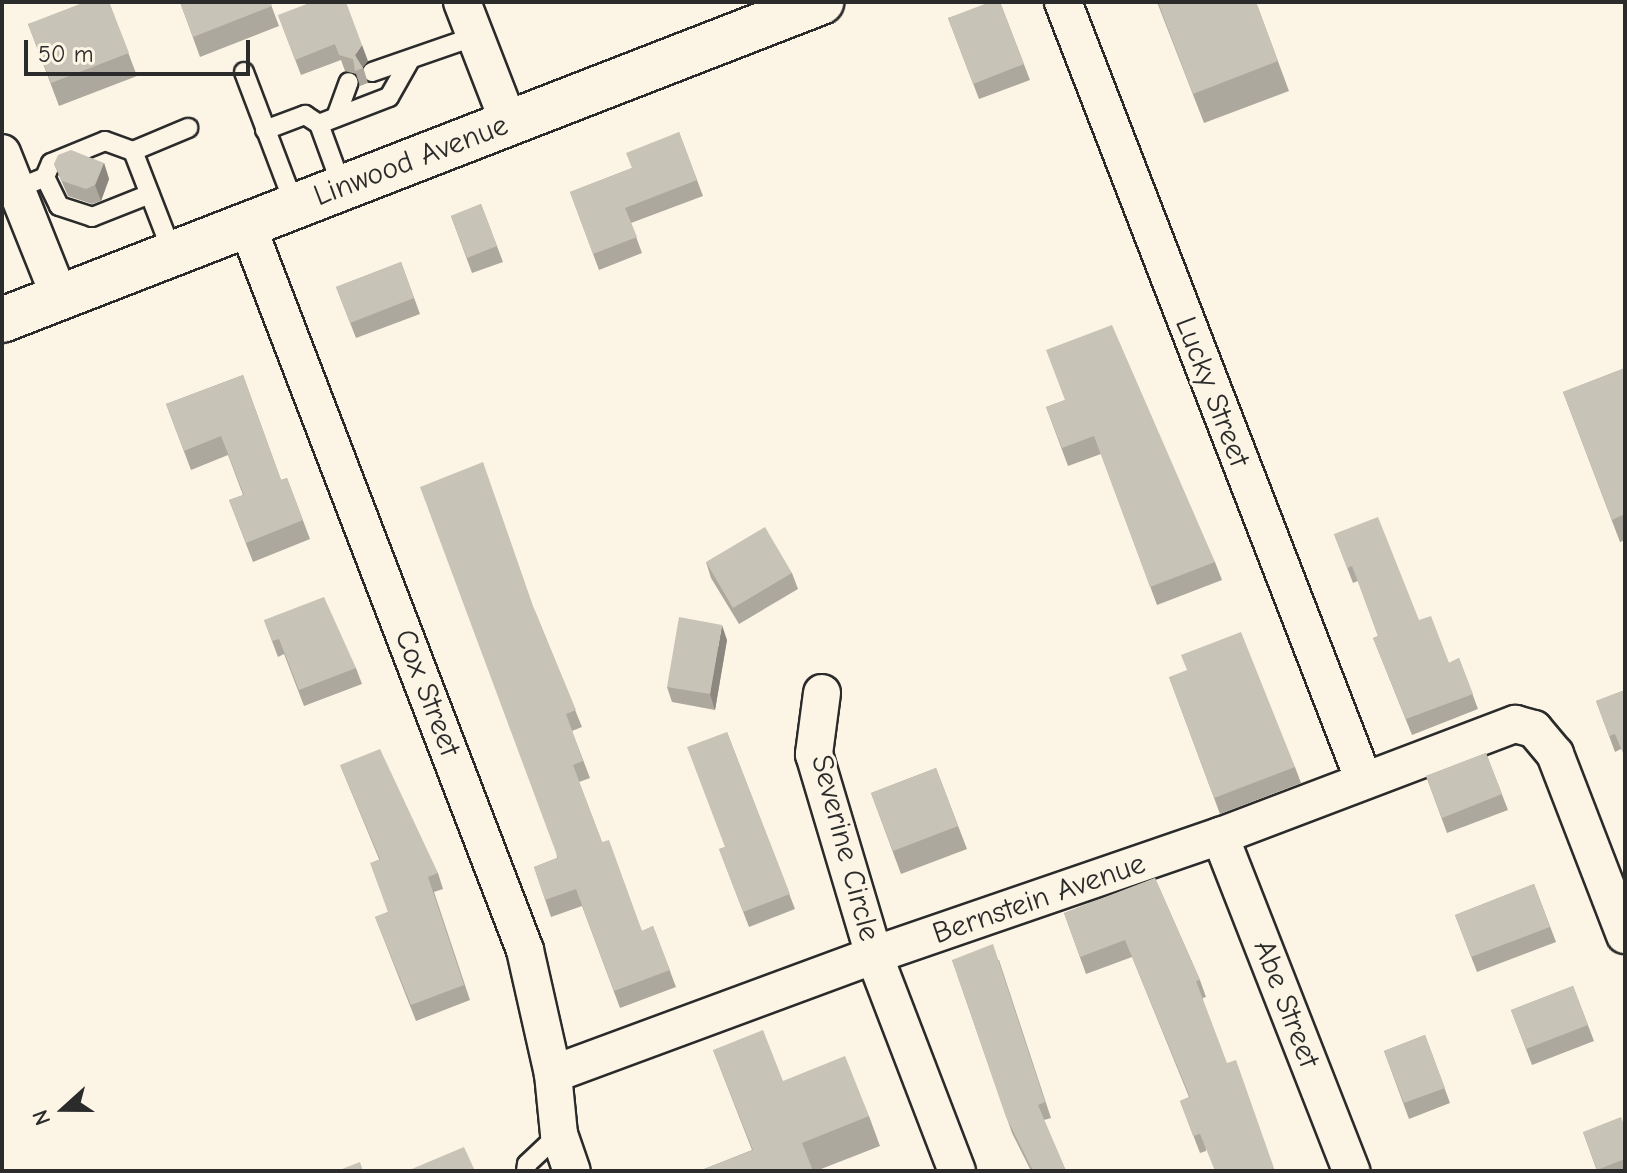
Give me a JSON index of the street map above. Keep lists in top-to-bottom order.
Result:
{
  "streets": {
    "main road": ["Linwood Avenue"],
    "street": [
      "Lucky Street",
      "Cox Street",
      "Severine Circle",
      "Bernstein Avenue",
      "Abe Street"
    ]
  },
  "crossings": [
    ["Linwood Avenue", "Cox Street"],
    ["Lucky Street", "Bernstein Avenue"],
    ["Cox Street", "Bernstein Avenue"],
    ["Severine Circle", "Bernstein Avenue"],
    ["Bernstein Avenue", "Abe Street"]
  ],
  "scale_bar": "50 m",
  "north": "left"
}
